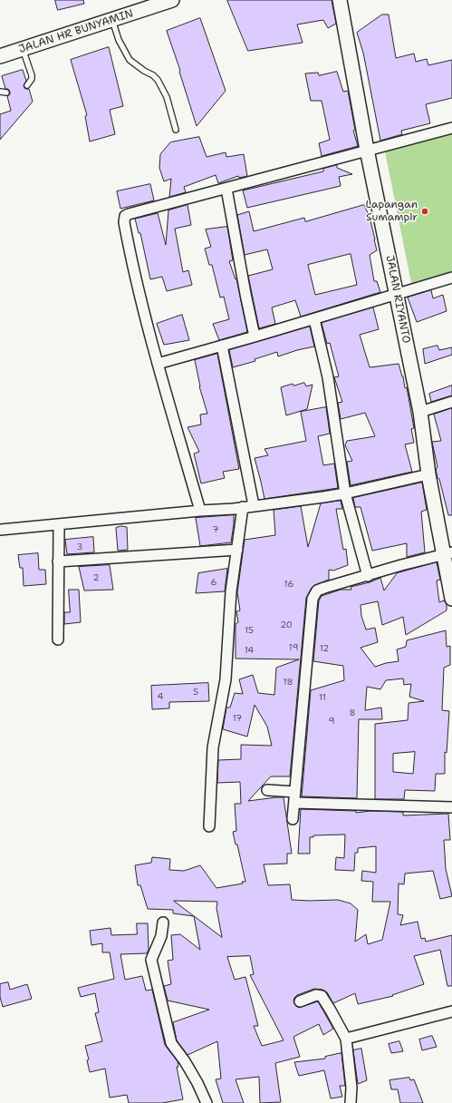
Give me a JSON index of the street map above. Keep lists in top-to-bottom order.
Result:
{
  "streets": {
    "street": ["JALAN HR BUNYAMIN", "JALAN RIYANTO"]
  },
  "places": ["Lapangan Sumampir"],
  "house_numbers": [
    "7",
    "3",
    "2",
    "6",
    "16",
    "20",
    "15",
    "19",
    "12",
    "14",
    "18",
    "5",
    "4",
    "11",
    "8",
    "17",
    "9"
  ]
}
